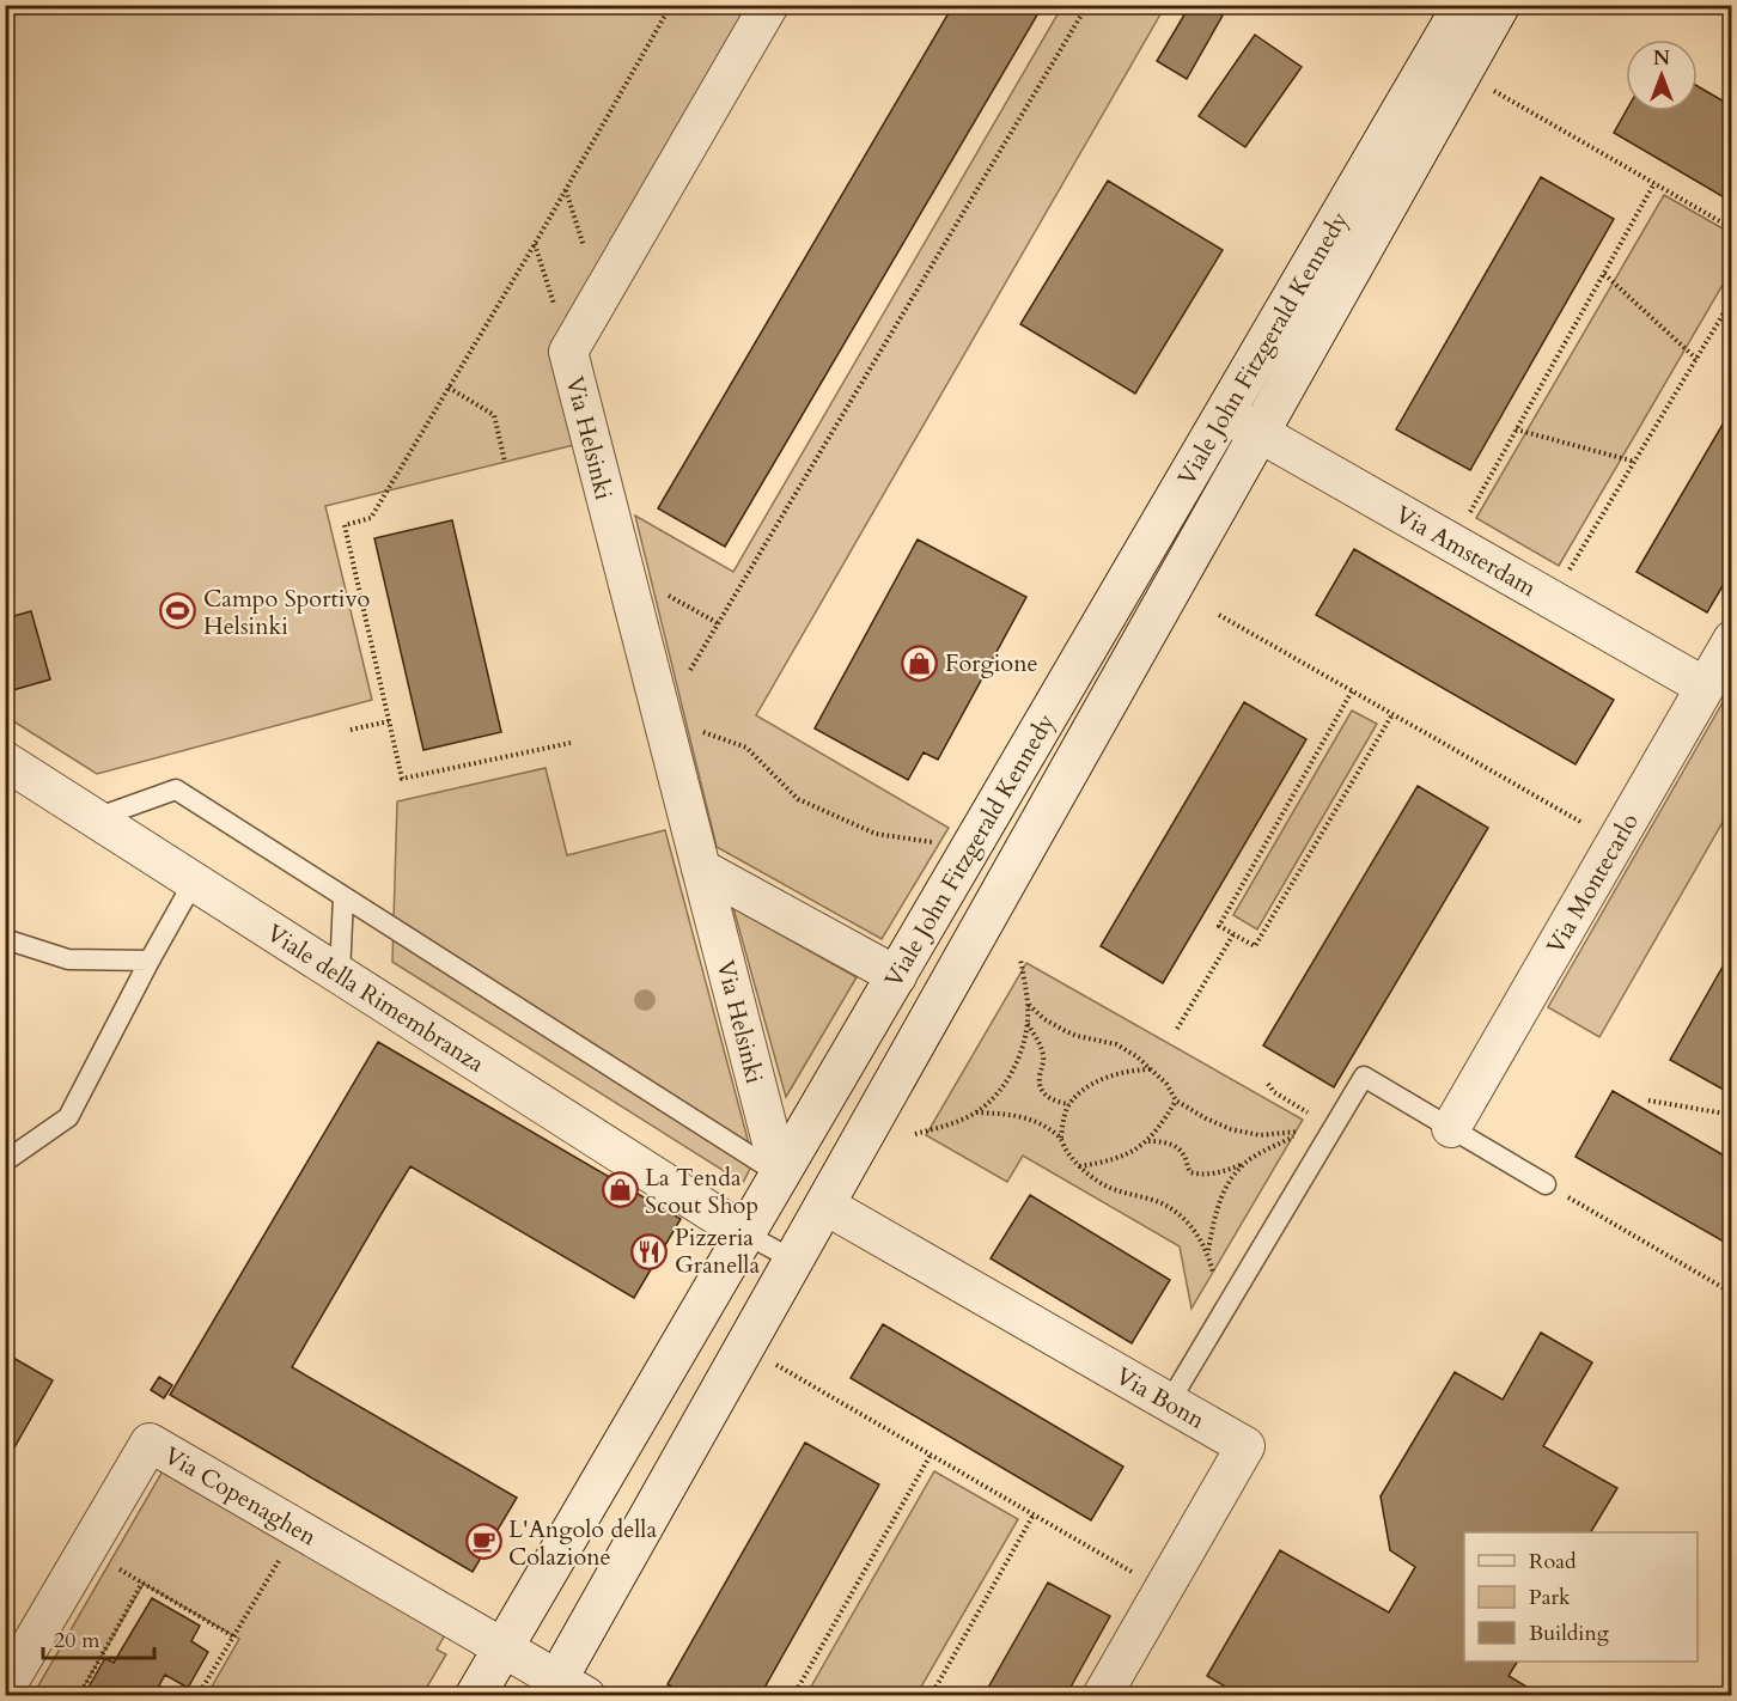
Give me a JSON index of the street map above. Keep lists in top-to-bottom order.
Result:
{
  "streets": {
    "street": [
      "Viale John Fitzgerald Kennedy",
      "Via Helsinki",
      "Via Amsterdam",
      "Via Montecarlo",
      "Viale della Rimembranza",
      "Via Bonn",
      "Via Copenaghen"
    ]
  },
  "crossings": [
    ["Viale John Fitzgerald Kennedy", "Via Helsinki"],
    ["Viale John Fitzgerald Kennedy", "Via Amsterdam"],
    ["Viale John Fitzgerald Kennedy", "Viale della Rimembranza"],
    ["Viale John Fitzgerald Kennedy", "Via Bonn"],
    ["Viale John Fitzgerald Kennedy", "Via Copenaghen"],
    ["Via Amsterdam", "Via Montecarlo"]
  ],
  "places": {
    "sports": ["Campo Sportivo Helsinki"],
    "shop": ["Forgione", "La Tenda Scout Shop"],
    "restaurant": ["Pizzeria Granella"],
    "cafe": ["L'Angolo della Colazione"]
  },
  "legend": ["Road", "Park", "Building"],
  "scale_bar": "20 m",
  "north": "top"
}
